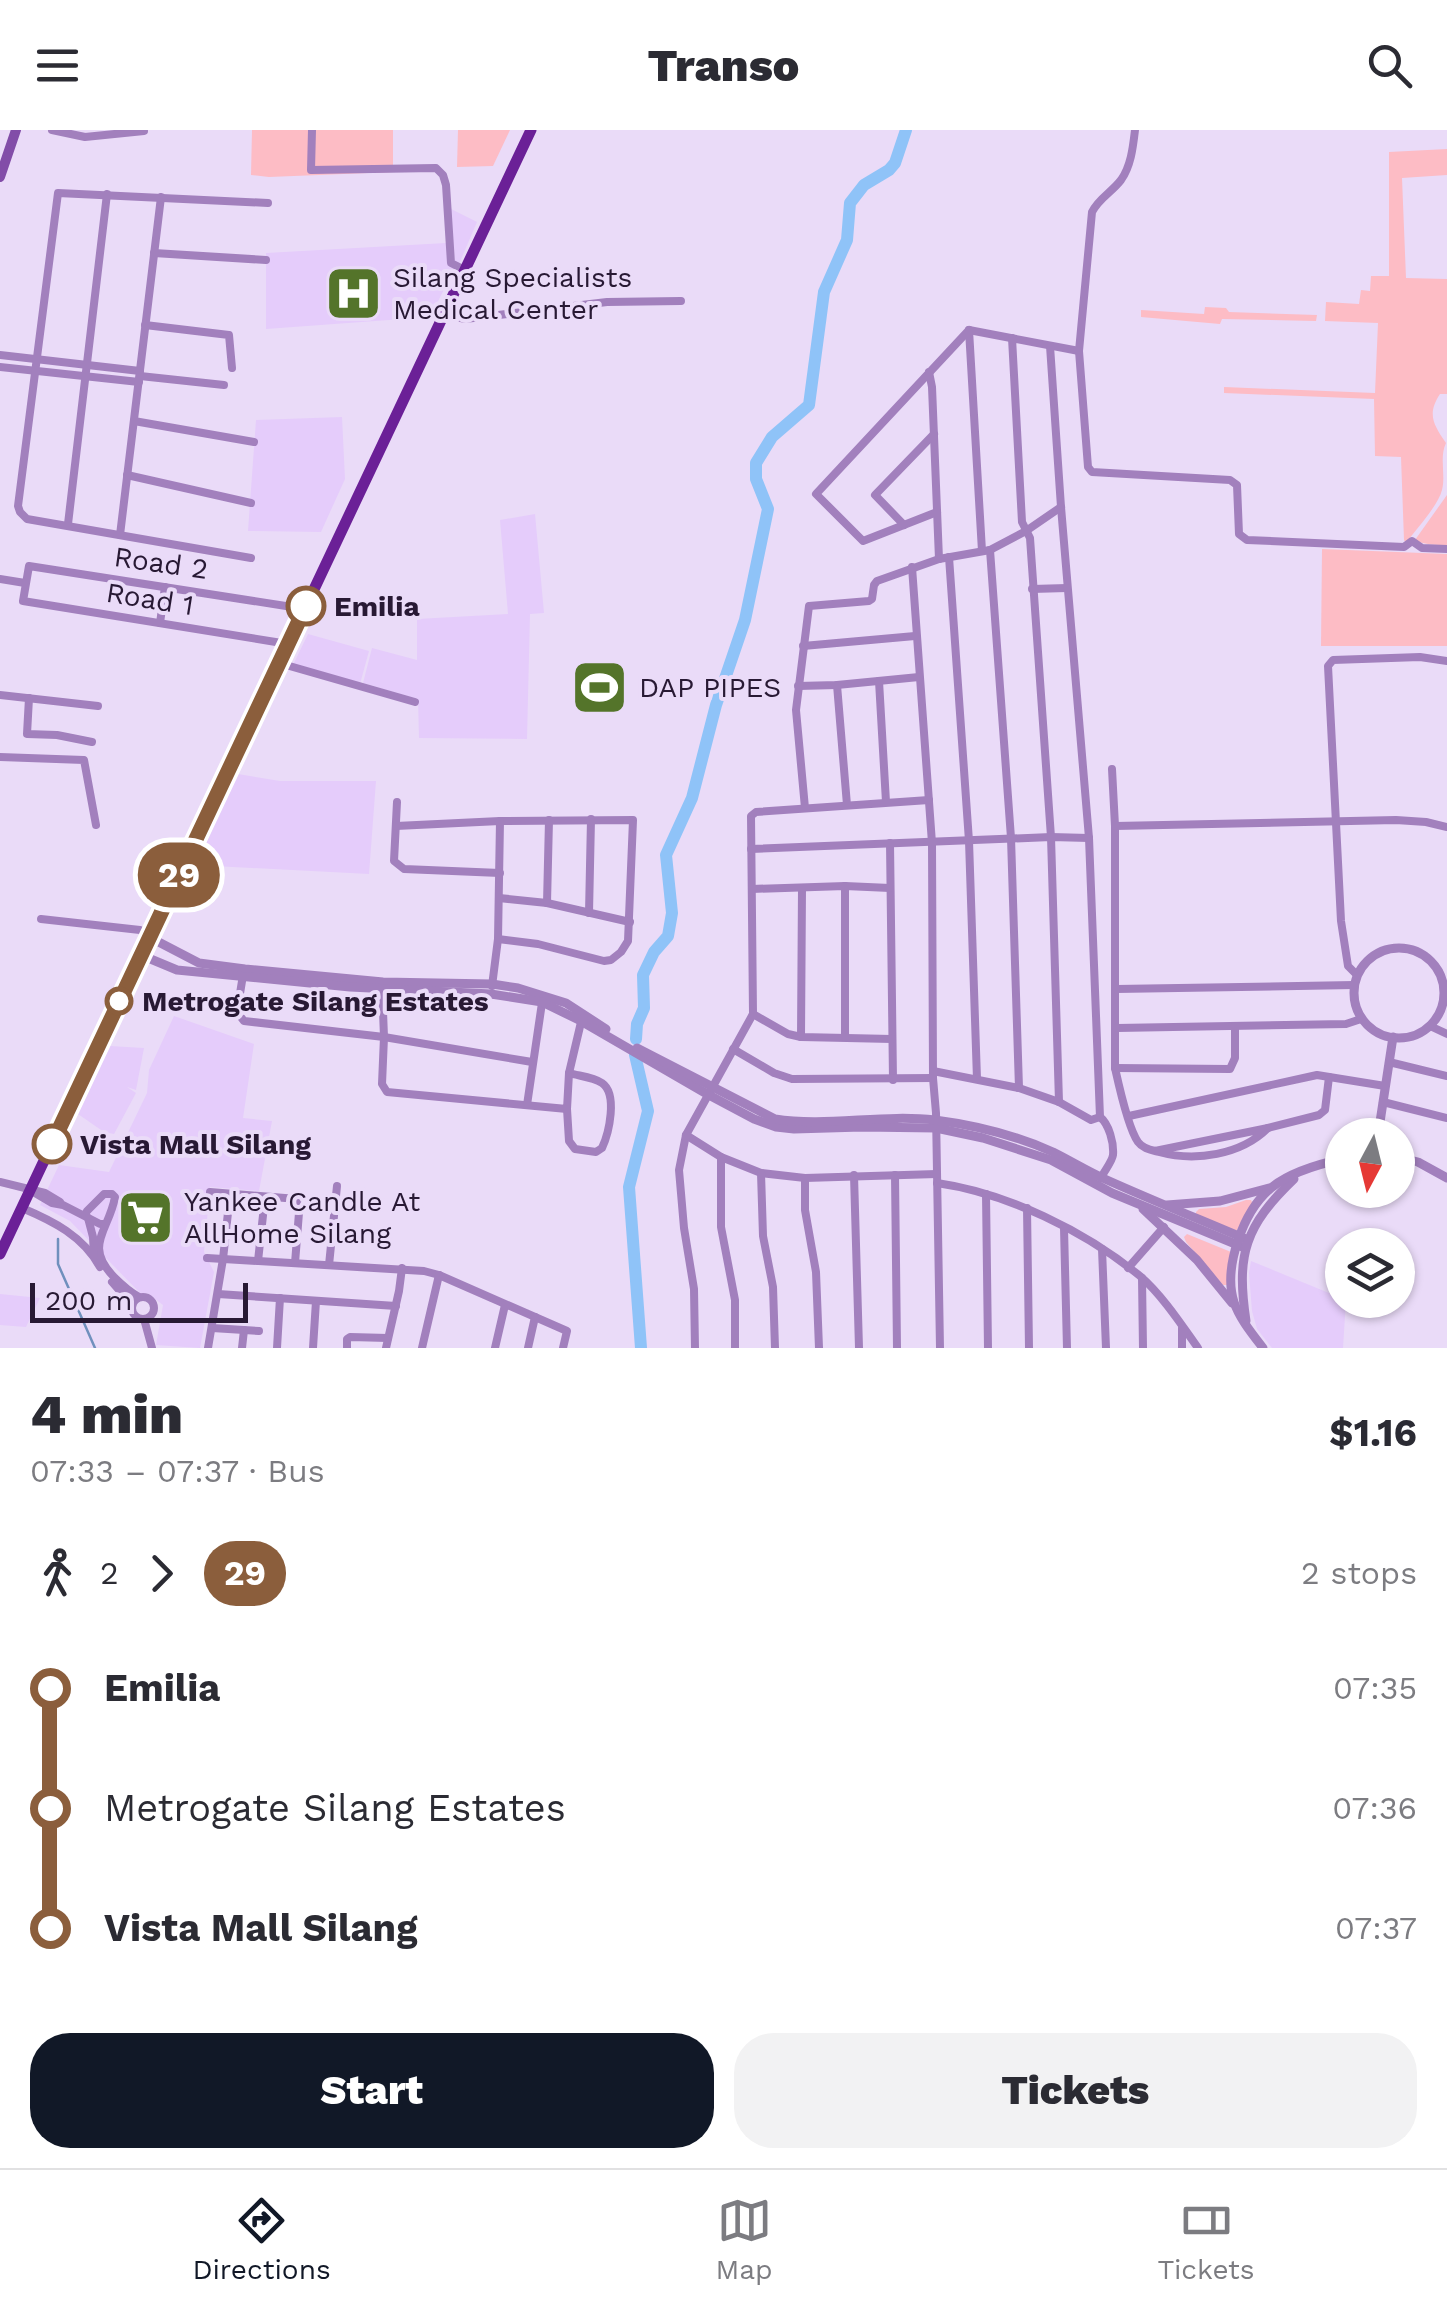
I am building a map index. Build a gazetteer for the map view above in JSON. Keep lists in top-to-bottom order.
{
  "streets": {
    "street": ["Road 2", "Road 1"]
  },
  "crossings": [
    ["Road 2", "Road 1"]
  ],
  "places": {
    "hospital": ["Silang Specialists Medical Center"],
    "other": ["Emilia", "Metrogate Silang Estates", "Vista Mall Silang"],
    "sports": ["DAP PIPES"],
    "supermarket": ["Yankee Candle At AllHome Silang"]
  },
  "lines": ["bus line 29"],
  "scale_bar": "200 m",
  "north": "bottom",
  "page": {
    "header": "Transo",
    "on_map": "29",
    "scale": "200 m",
    "heading": ["4 min", "07:33 – 07:37 · Bus", "$1.16"],
    "legs": ["2", "29", "2 stops"],
    "list": [
      {
        "name": "Emilia",
        "value": "07:35"
      },
      {
        "name": "Metrogate Silang Estates",
        "value": "07:36"
      },
      {
        "name": "Vista Mall Silang",
        "value": "07:37"
      }
    ],
    "buttons": ["Start", "Tickets"],
    "tabs": ["Directions", "Map", "Tickets"]
  }
}
